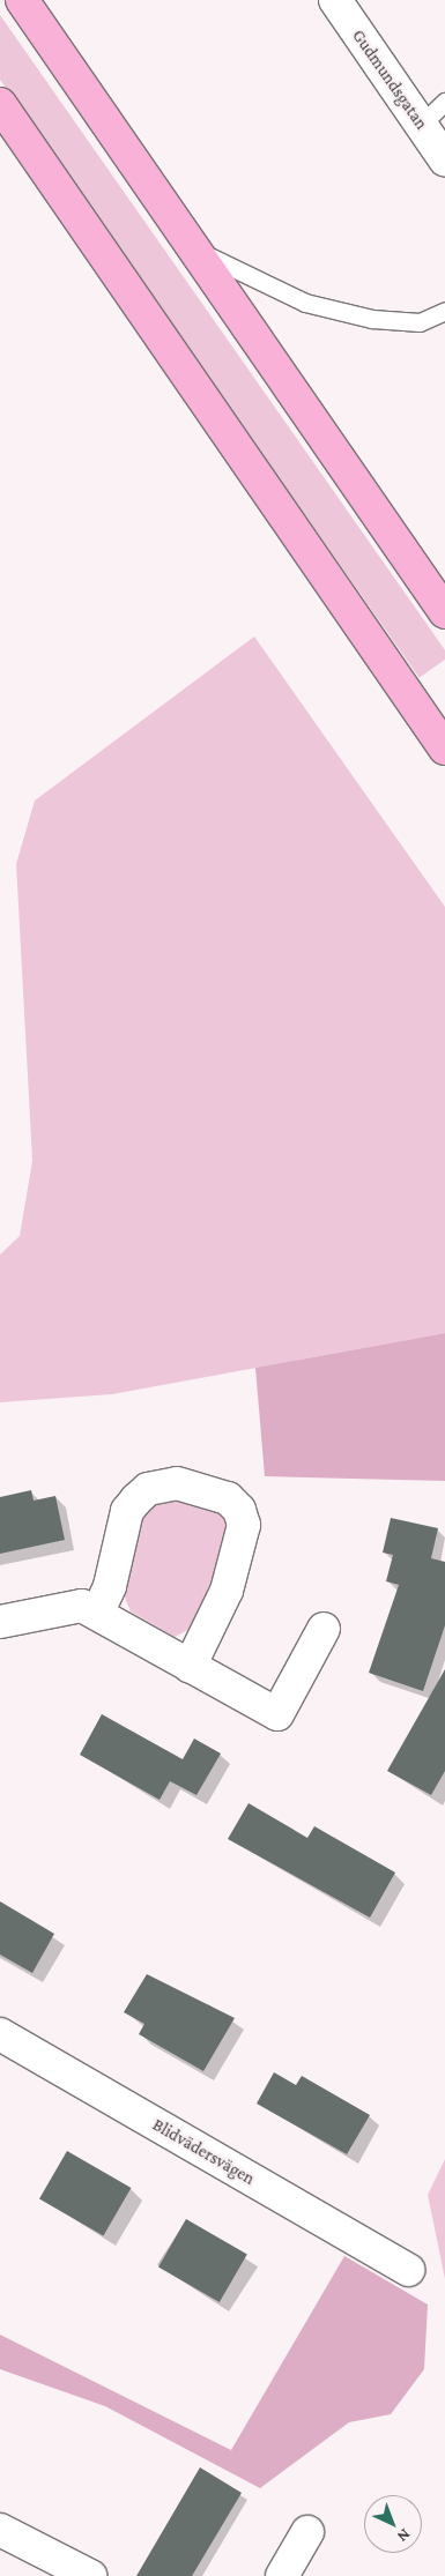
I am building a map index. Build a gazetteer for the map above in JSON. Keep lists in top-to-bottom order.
{
  "streets": {
    "street": ["Gudmundsgatan", "Blidvädersvägen"]
  },
  "north": "bottom right"
}
